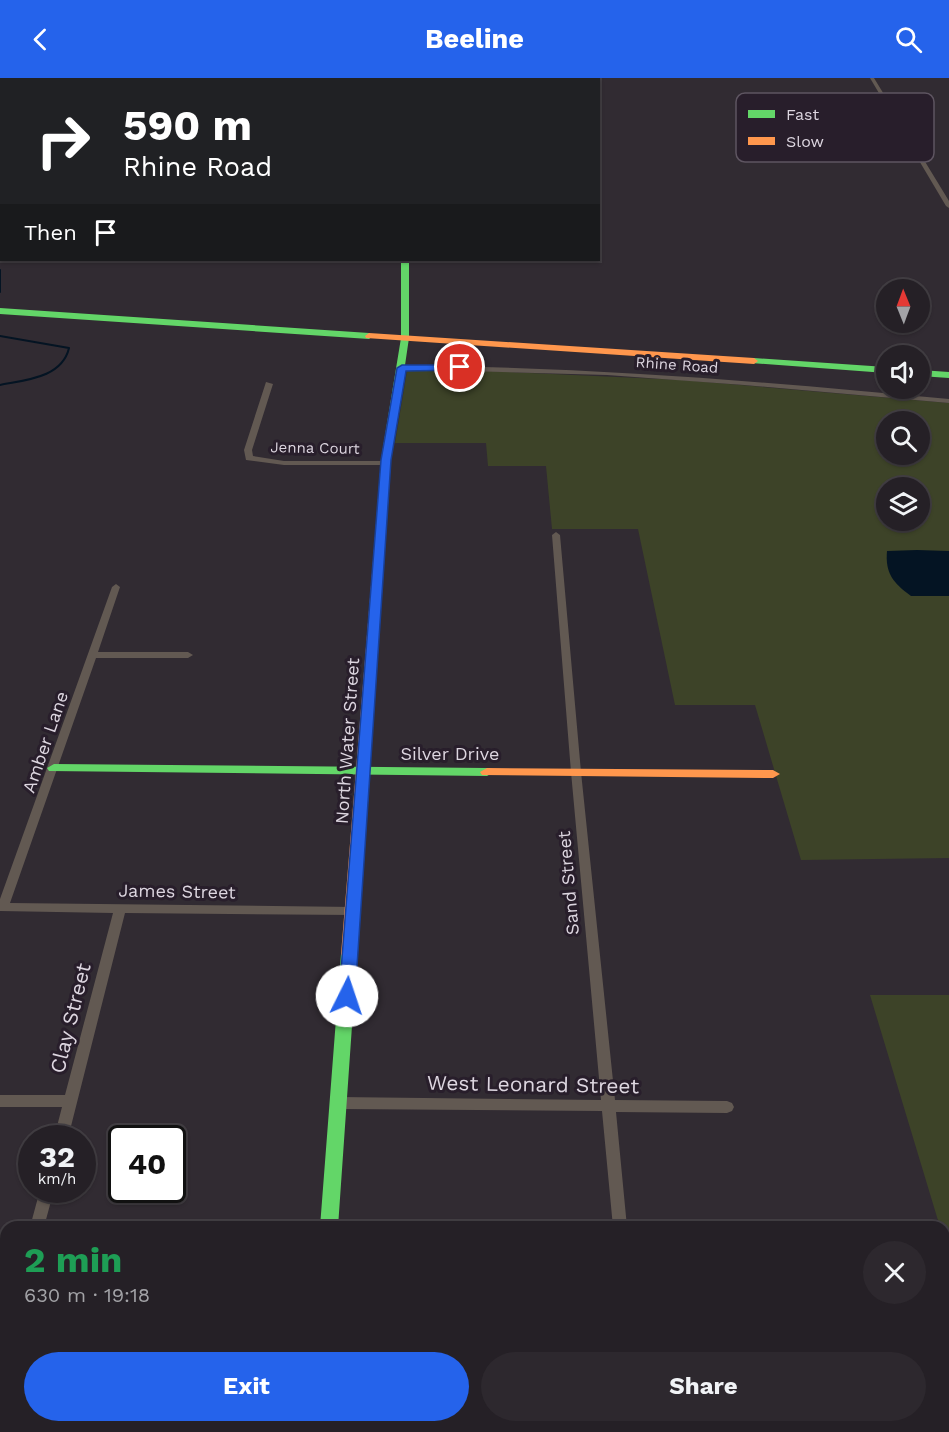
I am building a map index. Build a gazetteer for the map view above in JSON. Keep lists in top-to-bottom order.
{
  "streets": {
    "main road": ["North Water Street", "Silver Drive"],
    "street": [
      "Rhine Road",
      "Jenna Court",
      "Amber Lane",
      "Sand Street",
      "James Street",
      "Clay Street",
      "West Leonard Street"
    ]
  },
  "crossings": [
    ["Rhine Road", "North Water Street"],
    ["Jenna Court", "North Water Street"],
    ["North Water Street", "Silver Drive"],
    ["North Water Street", "James Street"],
    ["North Water Street", "West Leonard Street"],
    ["Amber Lane", "Silver Drive"],
    ["Amber Lane", "James Street"],
    ["Silver Drive", "Sand Street"],
    ["Sand Street", "West Leonard Street"],
    ["James Street", "Clay Street"]
  ],
  "legend": ["Fast", "Slow"],
  "north": "top",
  "page": {
    "header": "Beeline",
    "turn": ["590 m", "Rhine Road"],
    "then": "Then",
    "speed": "32 km/h",
    "limit": "40",
    "heading": ["2 min", "630 m · 19:18"],
    "buttons": ["Exit", "Share"]
  }
}
